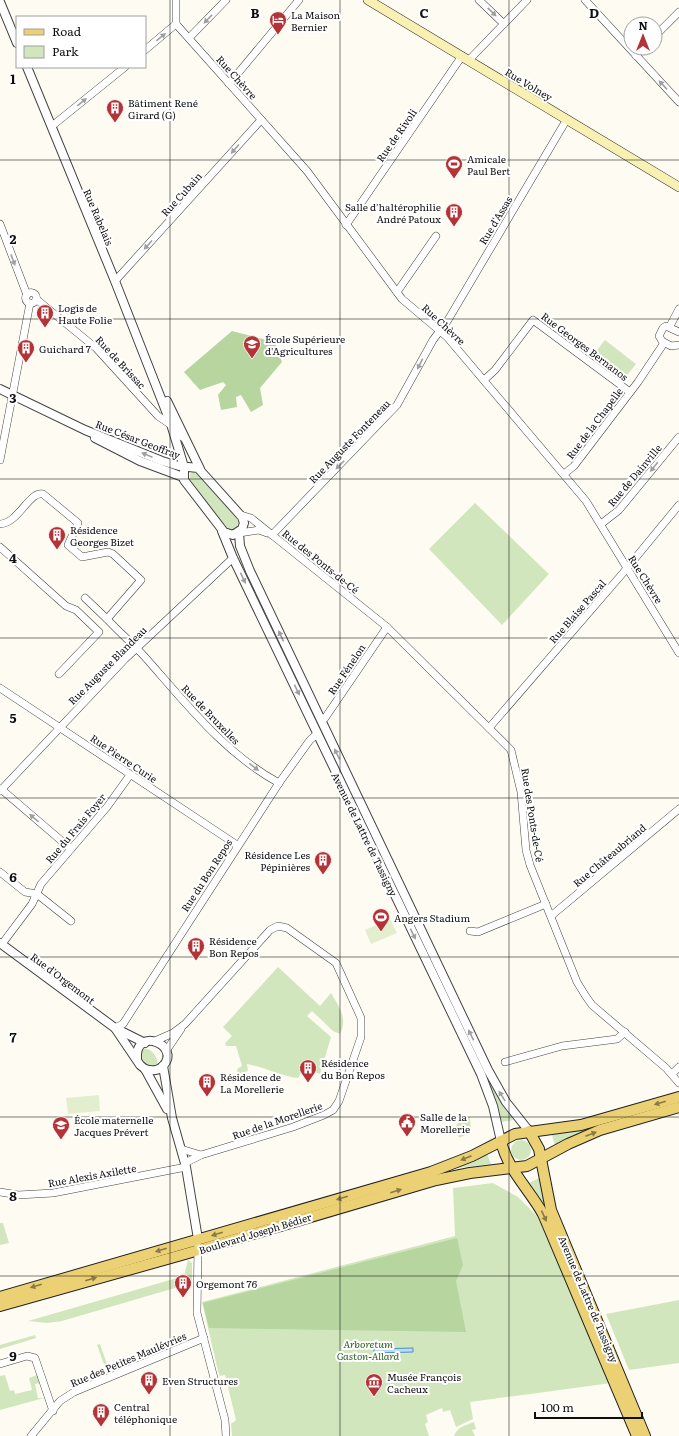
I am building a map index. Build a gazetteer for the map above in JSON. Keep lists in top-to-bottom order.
{
  "streets": {
    "main road": ["Rue Volney", "Avenue de Lattre de Tassigny", "Boulevard Joseph Bédier"],
    "street": [
      "Rue Chèvre",
      "Rue de Rivoli",
      "Rue Cubain",
      "Rue Rabelais",
      "Rue d'Assas",
      "Rue Georges Bernanos",
      "Rue de Brissac",
      "Rue de la Chapelle",
      "Rue César Geoffray",
      "Rue Auguste Fonteneau",
      "Rue de Dainville",
      "Rue des Ponts-de-Cé",
      "Rue Blaise Pascal",
      "Rue Auguste Blandeau",
      "Rue Fénelon",
      "Rue de Bruxelles",
      "Rue Pierre Curie",
      "Rue du Frais Foyer",
      "Rue Châteaubriand",
      "Rue du Bon Repos",
      "Rue d'Orgemont",
      "Rue de la Morellerie",
      "Rue Alexis Axilette",
      "Rue des Petites Maulévries"
    ]
  },
  "crossings": [
    ["Rue Chèvre", "Rue de Rivoli"],
    ["Rue Chèvre", "Rue Cubain"],
    ["Rue Chèvre", "Rue d'Assas"],
    ["Rue Chèvre", "Rue Georges Bernanos"],
    ["Rue Chèvre", "Rue de la Chapelle"],
    ["Rue Chèvre", "Rue Auguste Fonteneau"],
    ["Rue Chèvre", "Rue de Dainville"],
    ["Rue Chèvre", "Rue Blaise Pascal"],
    ["Rue Volney", "Rue de Rivoli"],
    ["Rue Volney", "Rue d'Assas"],
    ["Rue Cubain", "Rue Rabelais"],
    ["Rue Rabelais", "Rue de Brissac"],
    ["Rue Rabelais", "Rue César Geoffray"],
    ["Rue Rabelais", "Rue des Ponts-de-Cé"],
    ["Rue Rabelais", "Avenue de Lattre de Tassigny"],
    ["Rue d'Assas", "Rue Auguste Fonteneau"],
    ["Rue Georges Bernanos", "Rue de la Chapelle"],
    ["Rue César Geoffray", "Avenue de Lattre de Tassigny"],
    ["Rue Auguste Fonteneau", "Rue des Ponts-de-Cé"],
    ["Rue des Ponts-de-Cé", "Rue Blaise Pascal"],
    ["Rue des Ponts-de-Cé", "Rue Fénelon"],
    ["Rue des Ponts-de-Cé", "Avenue de Lattre de Tassigny"],
    ["Rue des Ponts-de-Cé", "Rue Châteaubriand"],
    ["Rue Auguste Blandeau", "Rue de Bruxelles"],
    ["Rue Auguste Blandeau", "Rue Pierre Curie"],
    ["Rue Auguste Blandeau", "Avenue de Lattre de Tassigny"],
    ["Rue Fénelon", "Avenue de Lattre de Tassigny"],
    ["Rue de Bruxelles", "Rue du Bon Repos"],
    ["Rue Pierre Curie", "Rue du Frais Foyer"],
    ["Rue Pierre Curie", "Rue du Bon Repos"],
    ["Rue du Frais Foyer", "Rue d'Orgemont"],
    ["Avenue de Lattre de Tassigny", "Rue du Bon Repos"],
    ["Avenue de Lattre de Tassigny", "Boulevard Joseph Bédier"],
    ["Rue du Bon Repos", "Rue d'Orgemont"],
    ["Rue d'Orgemont", "Rue de la Morellerie"],
    ["Rue d'Orgemont", "Rue Alexis Axilette"],
    ["Rue d'Orgemont", "Boulevard Joseph Bédier"],
    ["Rue d'Orgemont", "Rue des Petites Maulévries"],
    ["Rue de la Morellerie", "Rue Alexis Axilette"]
  ],
  "one_way": [
    "Rue Cubain",
    "Rue Auguste Fonteneau",
    "Rue de Dainville",
    "Rue de Bruxelles"
  ],
  "parks": ["Arboretum Gaston-Allard"],
  "places": {
    "hotel": ["La Maison Bernier"],
    "building": [
      "Bâtiment René Girard (G)",
      "Salle d'haltérophilie André Patoux",
      "Logis de Haute Folie",
      "Guichard 7",
      "Résidence Georges Bizet",
      "Résidence Les Pépinières",
      "Résidence Bon Repos",
      "Résidence du Bon Repos",
      "Résidence de La Morellerie",
      "Orgemont 76",
      "Even Structures",
      "Central téléphonique"
    ],
    "sports": ["Amicale Paul Bert", "Angers Stadium"],
    "school or university": ["École Supérieure d'Agricultures", "École maternelle Jacques Prévert"],
    "public building": ["Salle de la Morellerie"],
    "museum": ["Musée François Cacheux"]
  },
  "legend": ["Road", "Park"],
  "scale_bar": "100 m",
  "north": "top",
  "grid": {
    "columns": ["B", "C", "D"],
    "rows": [
      "1",
      "2",
      "3",
      "4",
      "5",
      "6",
      "7",
      "8",
      "9"
    ]
  }
}
